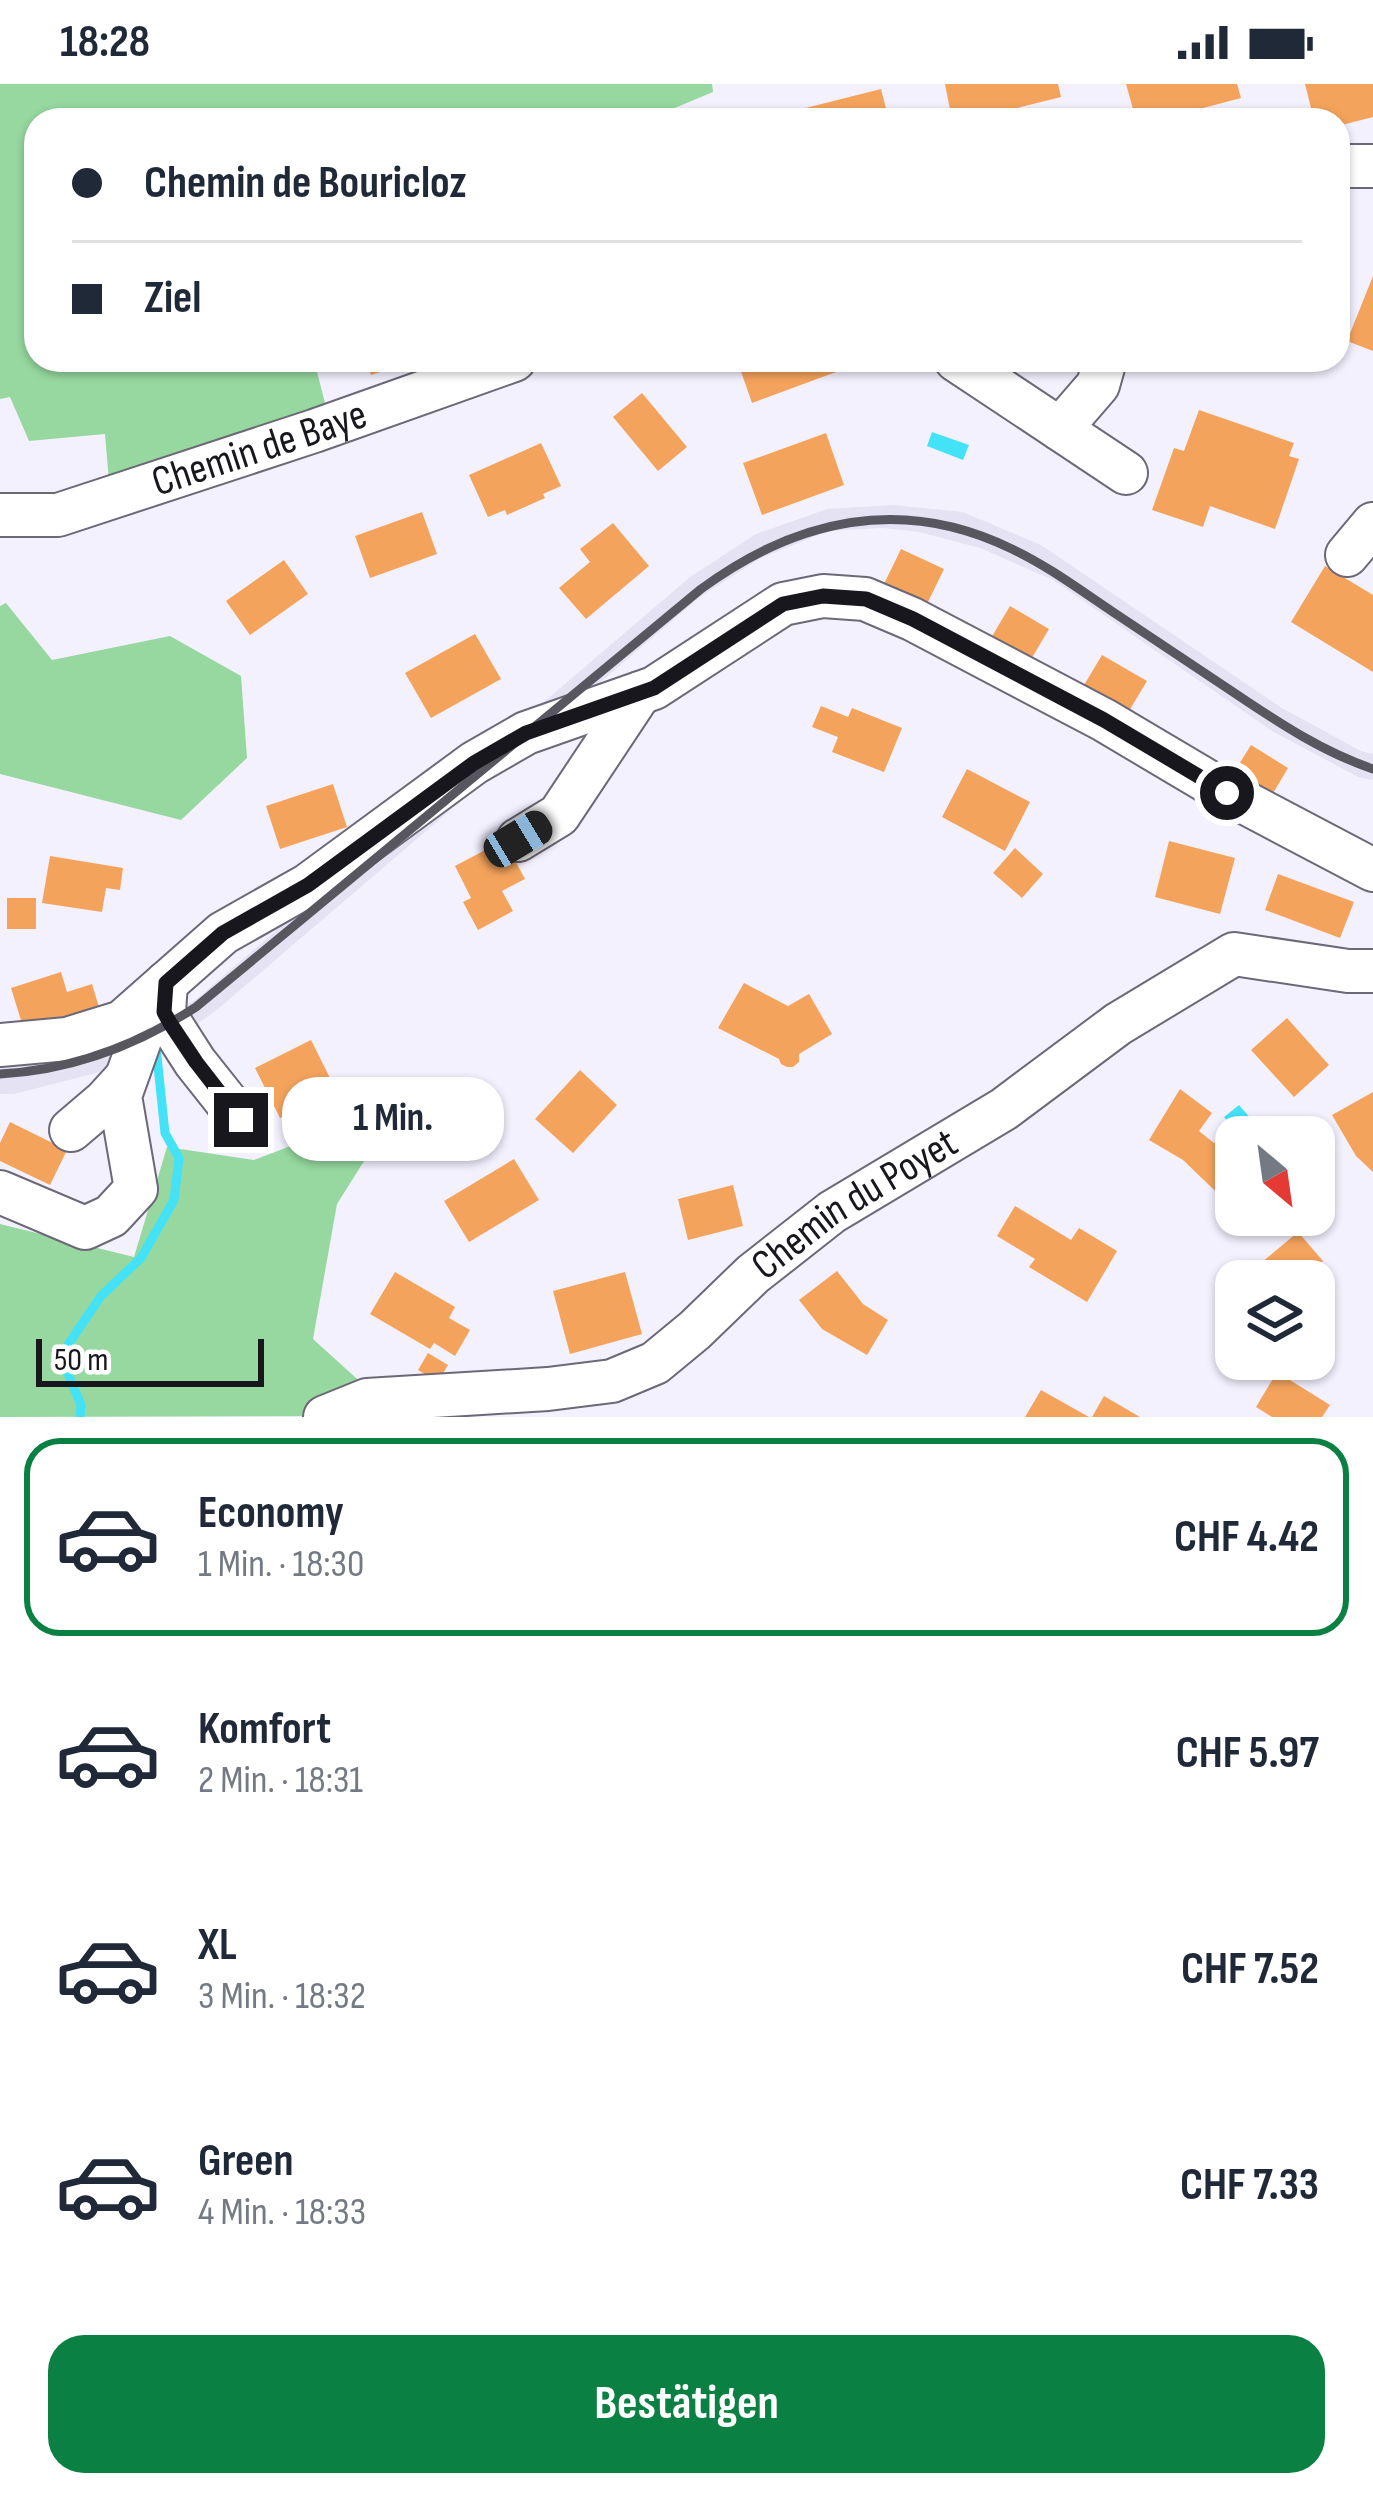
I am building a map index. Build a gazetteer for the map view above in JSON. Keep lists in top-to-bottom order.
{
  "streets": {
    "street": ["Chemin de Baye", "Chemin du Poyet"]
  },
  "scale_bar": "50 m",
  "north": "bottom right",
  "page": {
    "status": "18:28",
    "banner": ["Chemin de Bouricloz", "Ziel"],
    "bubble": "1 Min.",
    "scale": "50 m",
    "list": [
      {
        "name": "Economy",
        "note": "1 Min. · 18:30",
        "value": "CHF 4.42"
      },
      {
        "name": "Komfort",
        "note": "2 Min. · 18:31",
        "value": "CHF 5.97"
      },
      {
        "name": "XL",
        "note": "3 Min. · 18:32",
        "value": "CHF 7.52"
      },
      {
        "name": "Green",
        "note": "4 Min. · 18:33",
        "value": "CHF 7.33"
      }
    ],
    "buttons": "Bestätigen"
  }
}
